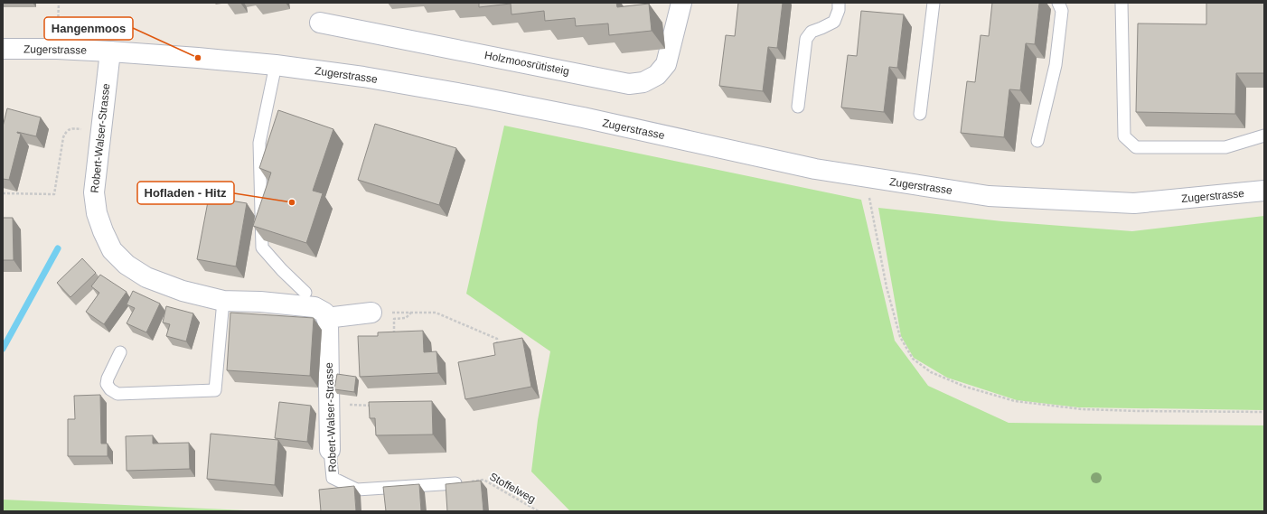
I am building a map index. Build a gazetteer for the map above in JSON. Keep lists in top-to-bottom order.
{
  "streets": {
    "main road": ["Zugerstrasse", "Holzmoosrütisteig", "Robert-Walser-Strasse"],
    "path": ["Stoffelweg"]
  },
  "crossings": [
    ["Zugerstrasse", "Robert-Walser-Strasse"],
    ["Robert-Walser-Strasse", "Stoffelweg"]
  ],
  "places": ["Hangenmoos", "Hofladen - Hitz"]
}
